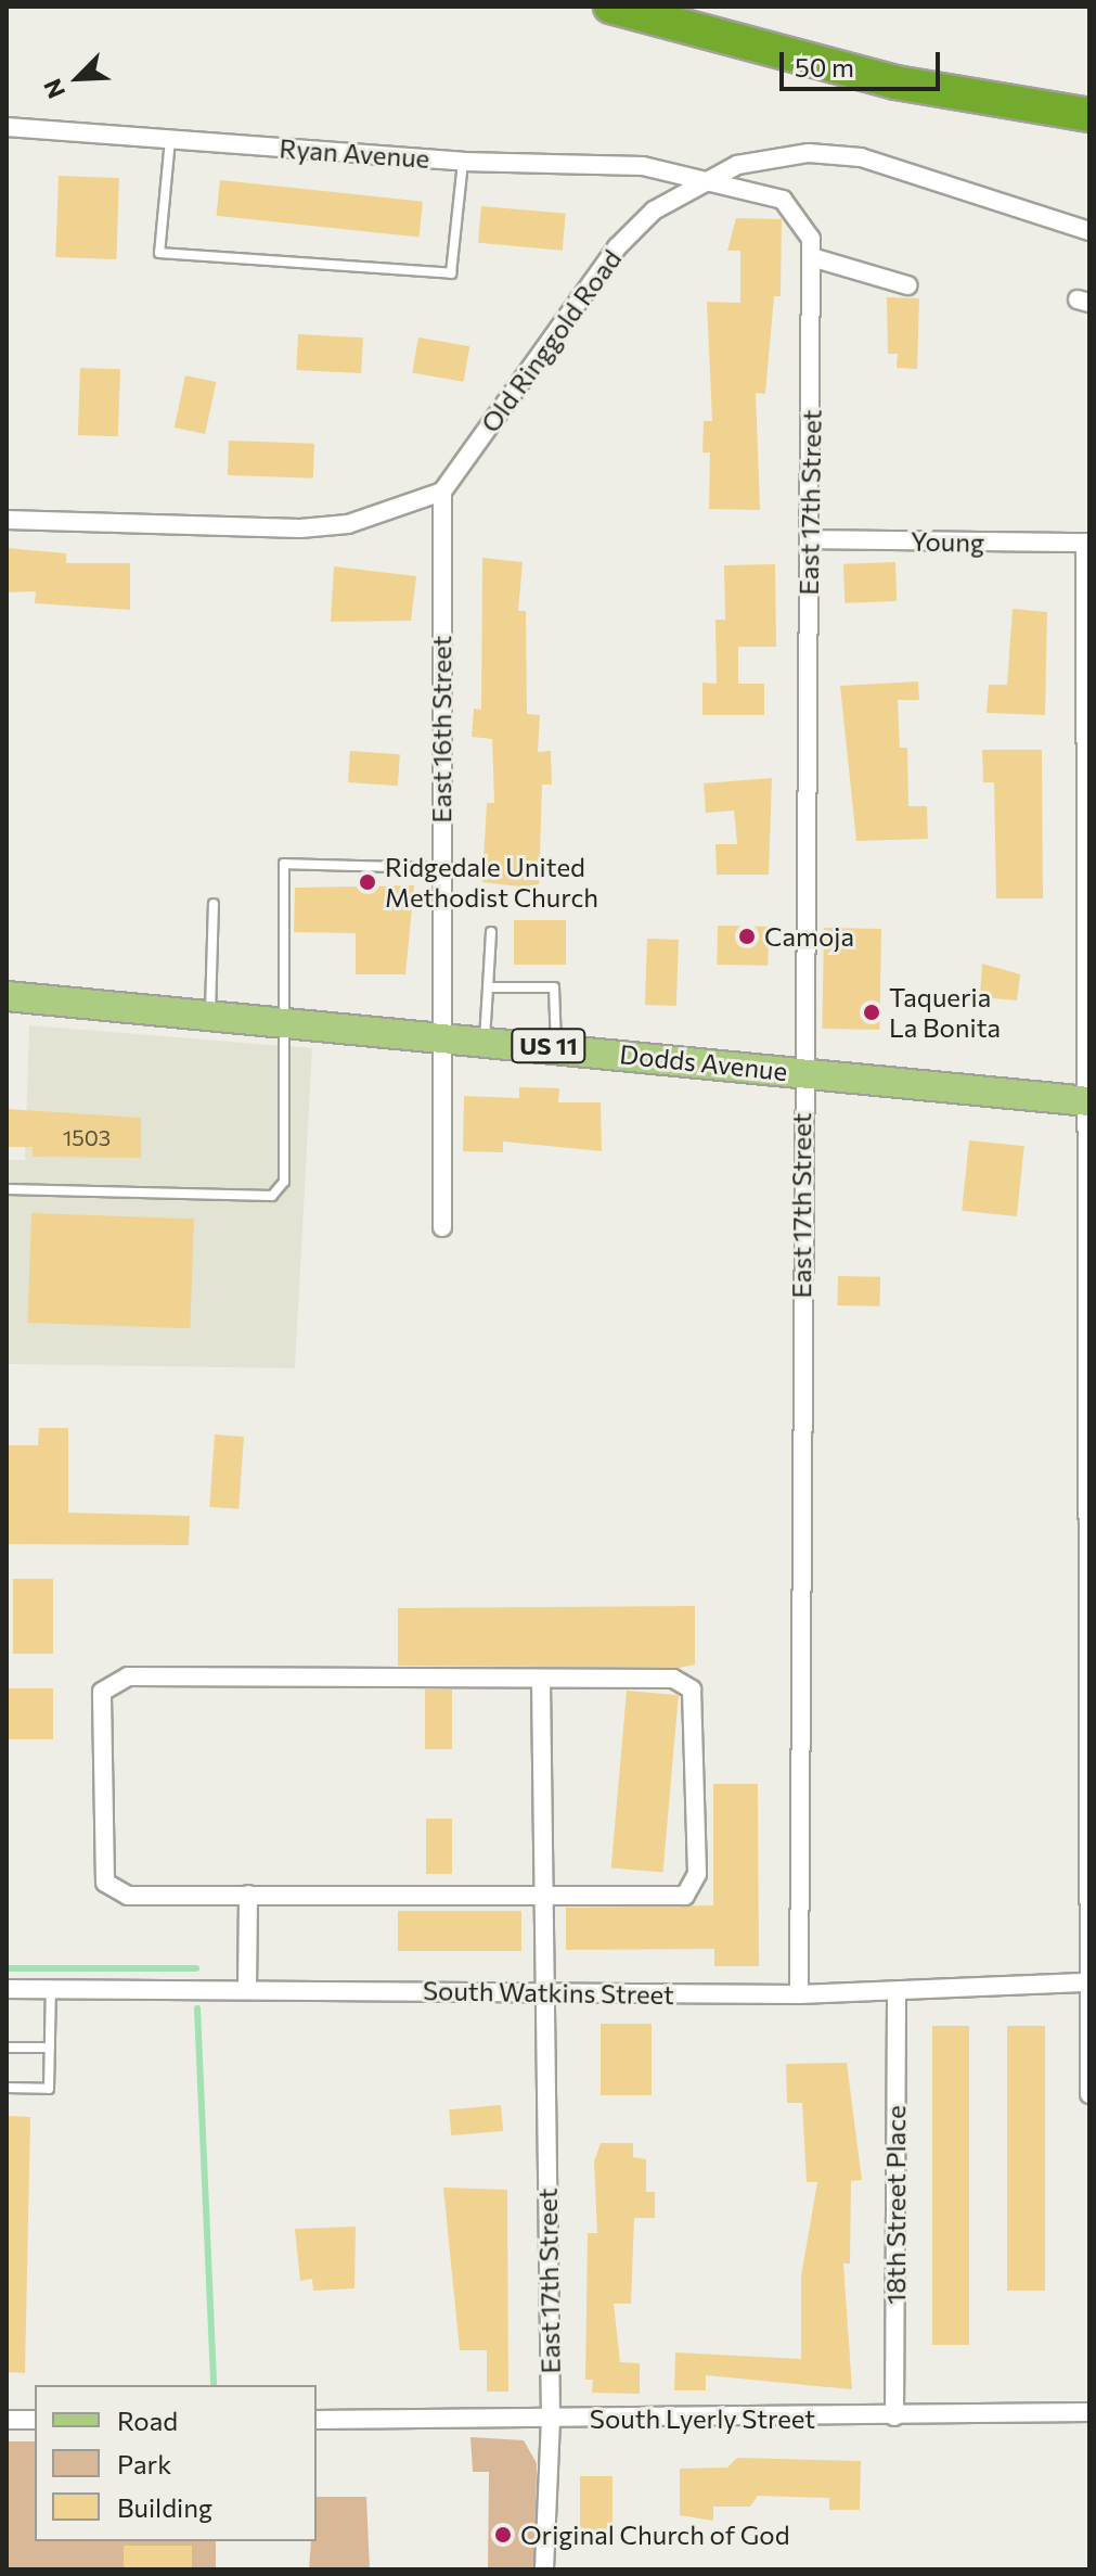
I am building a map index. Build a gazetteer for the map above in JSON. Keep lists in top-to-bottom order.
{
  "streets": {
    "main road": ["US 11", "Dodds Avenue"],
    "street": [
      "Ryan Avenue",
      "Old Ringgold Road",
      "East 17th Street",
      "Young",
      "East 16th Street",
      "South Watkins Street",
      "18th Street Place",
      "South Lyerly Street"
    ]
  },
  "crossings": [
    ["Ryan Avenue", "Old Ringgold Road"],
    ["Ryan Avenue", "East 17th Street"],
    ["Old Ringgold Road", "East 17th Street"],
    ["Old Ringgold Road", "East 16th Street"],
    ["East 17th Street", "Young"],
    ["East 17th Street", "Dodds Avenue"],
    ["East 17th Street", "South Watkins Street"],
    ["East 17th Street", "South Lyerly Street"],
    ["East 16th Street", "Dodds Avenue"],
    ["South Watkins Street", "18th Street Place"],
    ["18th Street Place", "South Lyerly Street"]
  ],
  "places": [
    "Ridgedale United Methodist Church",
    "Camoja",
    "Taqueria La Bonita",
    "Original Church of God"
  ],
  "house_numbers": ["1503"],
  "legend": ["Road", "Park", "Building"],
  "scale_bar": "50 m",
  "north": "bottom left"
}
